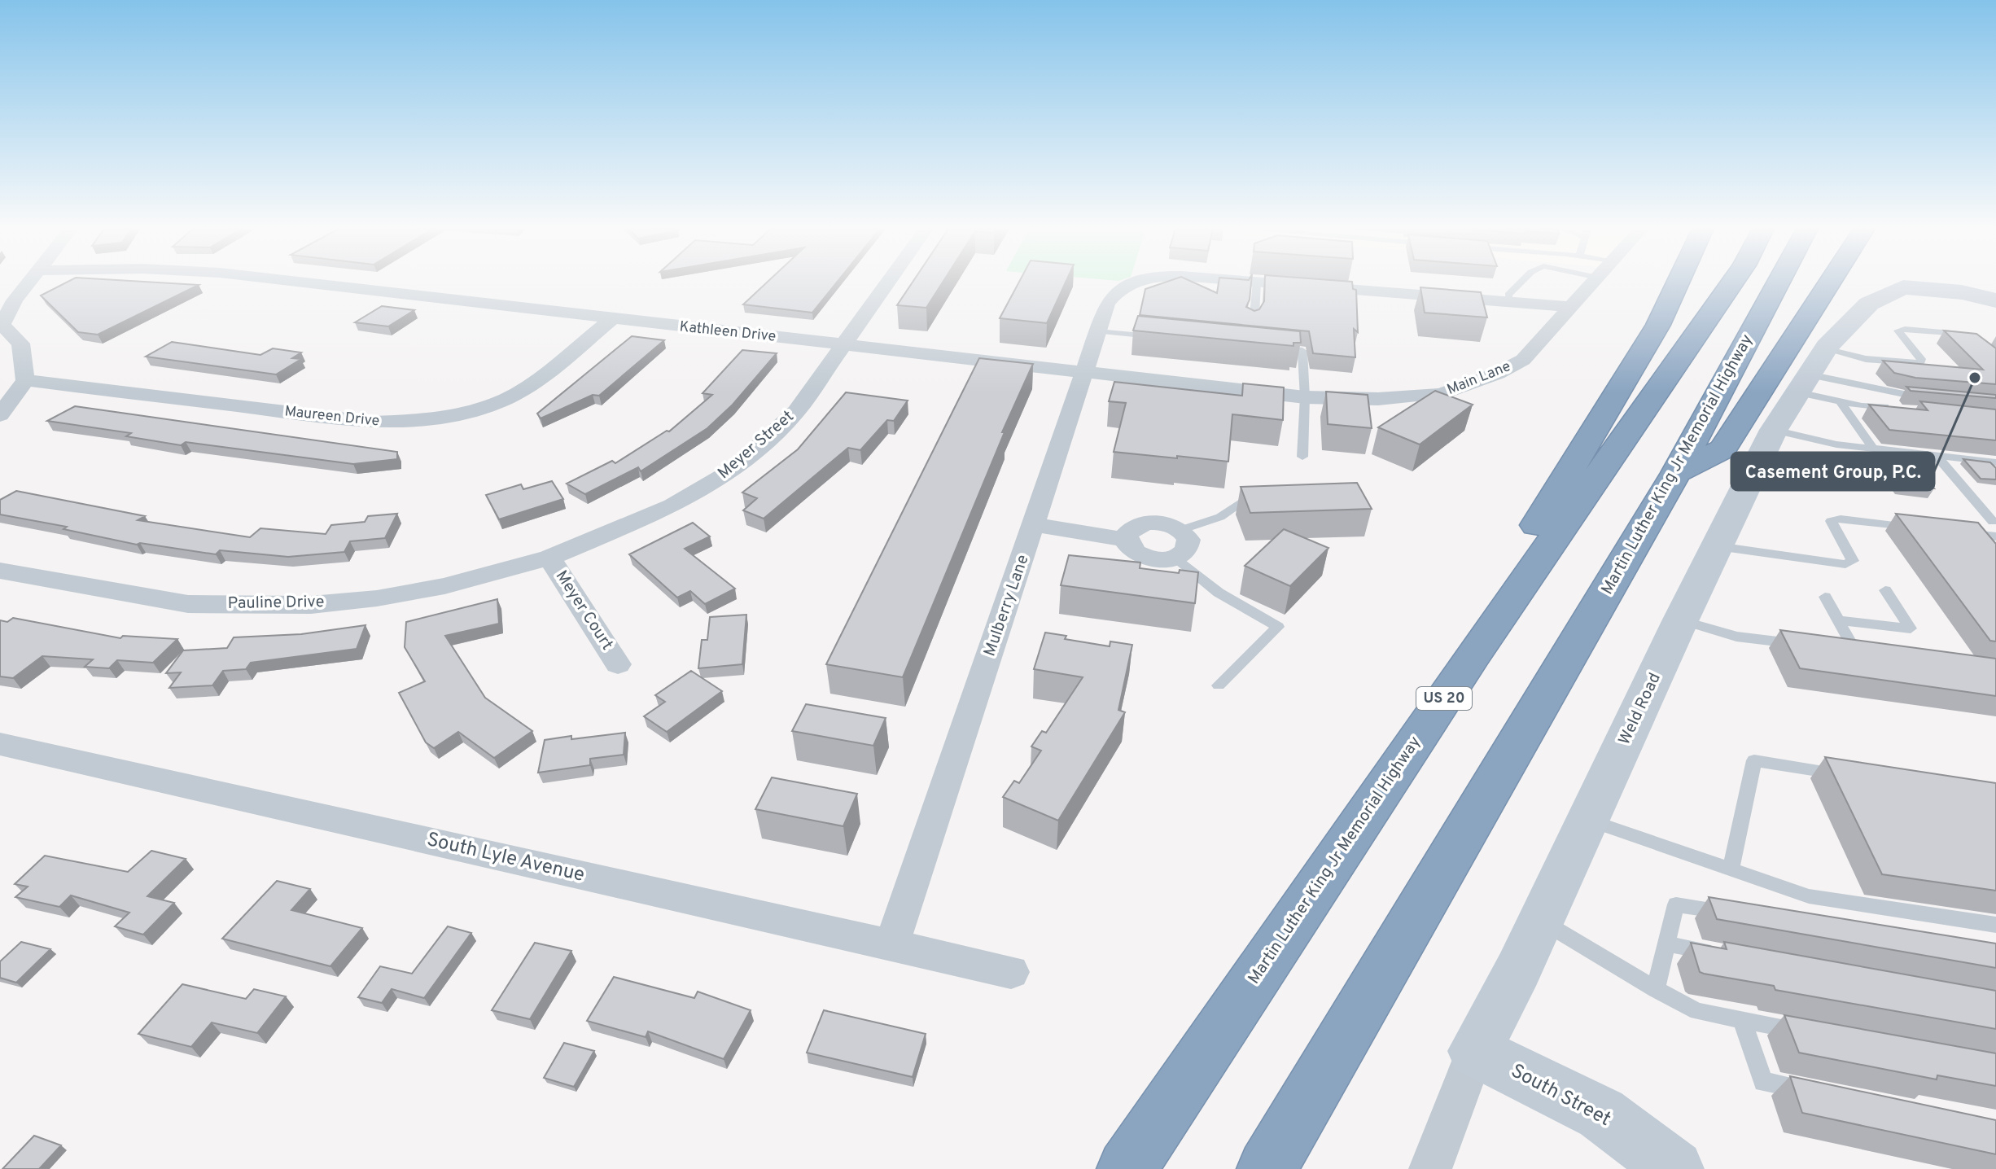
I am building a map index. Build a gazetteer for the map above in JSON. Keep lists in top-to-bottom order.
{
  "streets": {
    "highway": ["Martin Luther King Jr Memorial Highway", "US 20"],
    "street": [
      "Kathleen Drive",
      "Main Lane",
      "Maureen Drive",
      "Meyer Street",
      "Pauline Drive",
      "Mulberry Lane",
      "Meyer Court",
      "Weld Road",
      "South Lyle Avenue",
      "South Street"
    ]
  },
  "crossings": [
    ["Kathleen Drive", "Main Lane"],
    ["Kathleen Drive", "Maureen Drive"],
    ["Kathleen Drive", "Meyer Street"],
    ["Kathleen Drive", "Mulberry Lane"],
    ["Meyer Street", "Pauline Drive"],
    ["Meyer Street", "Meyer Court"],
    ["Pauline Drive", "Meyer Court"],
    ["Mulberry Lane", "South Lyle Avenue"],
    ["Weld Road", "South Street"]
  ],
  "places": ["Casement Group, P.C."]
}
